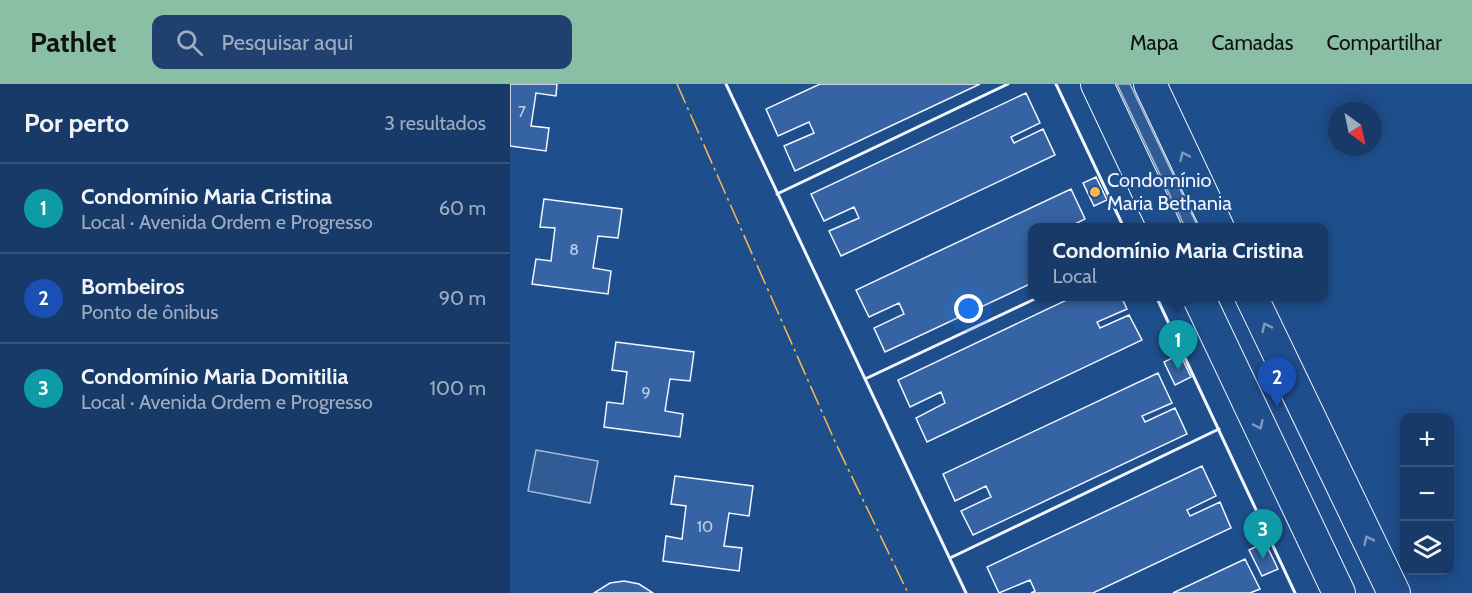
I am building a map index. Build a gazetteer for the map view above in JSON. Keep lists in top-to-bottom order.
{
  "places": ["Condomínio Maria Bethania"],
  "house_numbers": [
    "7",
    "8",
    "9",
    "10"
  ],
  "north": "bottom right",
  "page": {
    "header": "Pathlet",
    "search": "Pesquisar aqui",
    "nav": ["Mapa", "Camadas", "Compartilhar"],
    "heading": ["Por perto", "3 resultados"],
    "list": [
      {
        "mark": "1",
        "name": "Condomínio Maria Cristina",
        "note": "Local · Avenida Ordem e Progresso",
        "value": "60 m"
      },
      {
        "mark": "2",
        "name": "Bombeiros",
        "note": "Ponto de ônibus",
        "value": "90 m"
      },
      {
        "mark": "3",
        "name": "Condomínio Maria Domitilia",
        "note": "Local · Avenida Ordem e Progresso",
        "value": "100 m"
      }
    ],
    "popup": ["Condomínio Maria Cristina", "Local"],
    "pins": ["1", "2", "3"],
    "map_buttons": ["+", "−"]
  }
}
